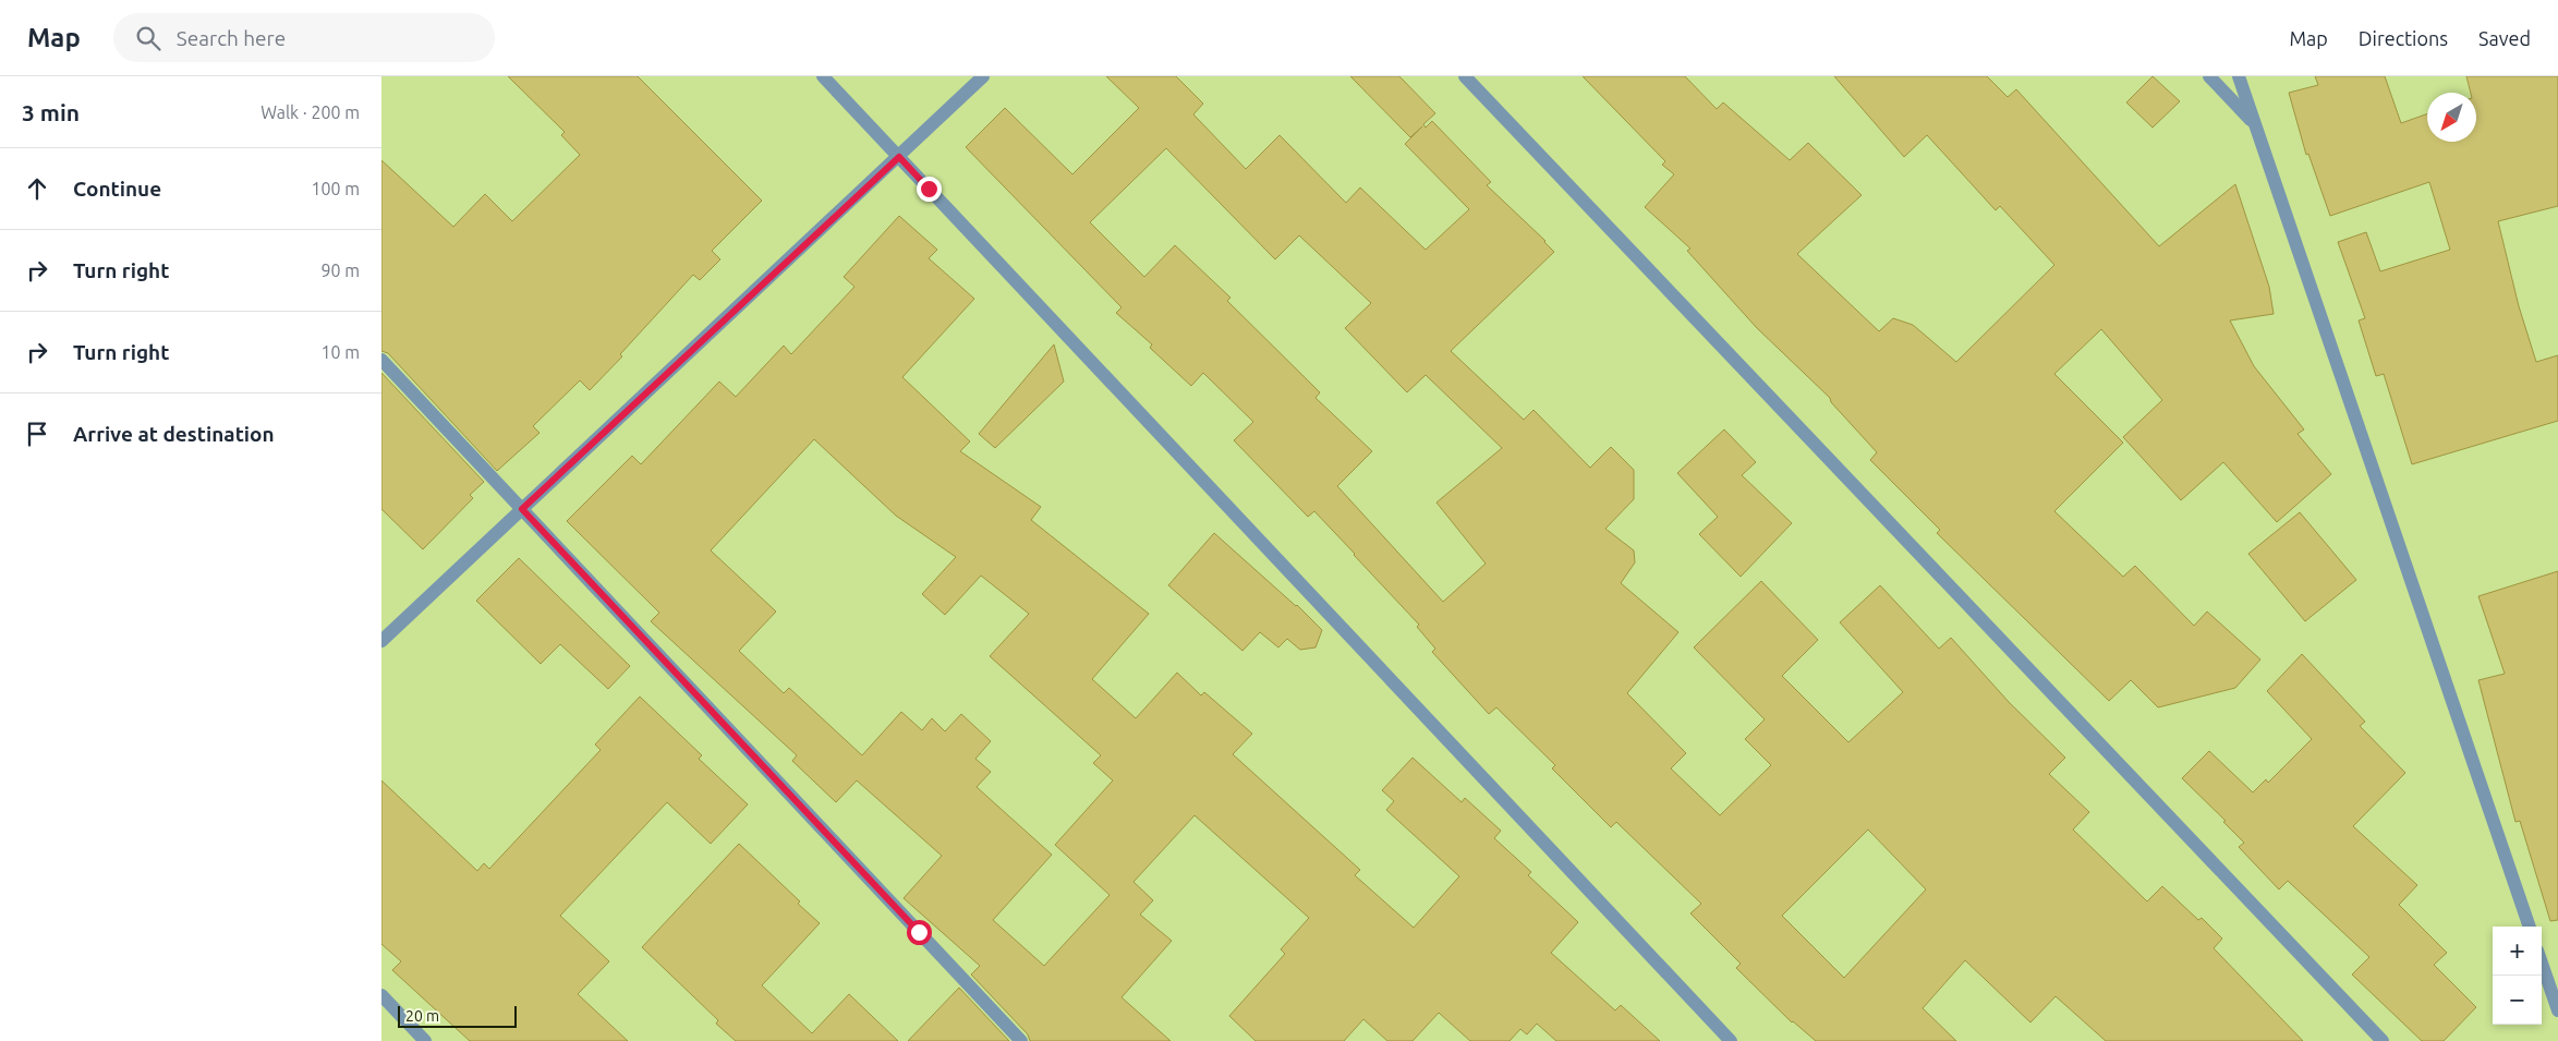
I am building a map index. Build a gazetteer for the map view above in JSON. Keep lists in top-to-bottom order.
{
  "scale_bar": "20 m",
  "north": "bottom left",
  "page": {
    "header": "Map",
    "search": "Search here",
    "nav": ["Map", "Directions", "Saved"],
    "heading": ["3 min", "Walk · 200 m"],
    "list": [
      ["Continue", "100 m"],
      ["Turn right", "90 m"],
      ["Turn right", "10 m"],
      "Arrive at destination"
    ],
    "map_buttons": ["+", "−"],
    "scale": "20 m"
  }
}
